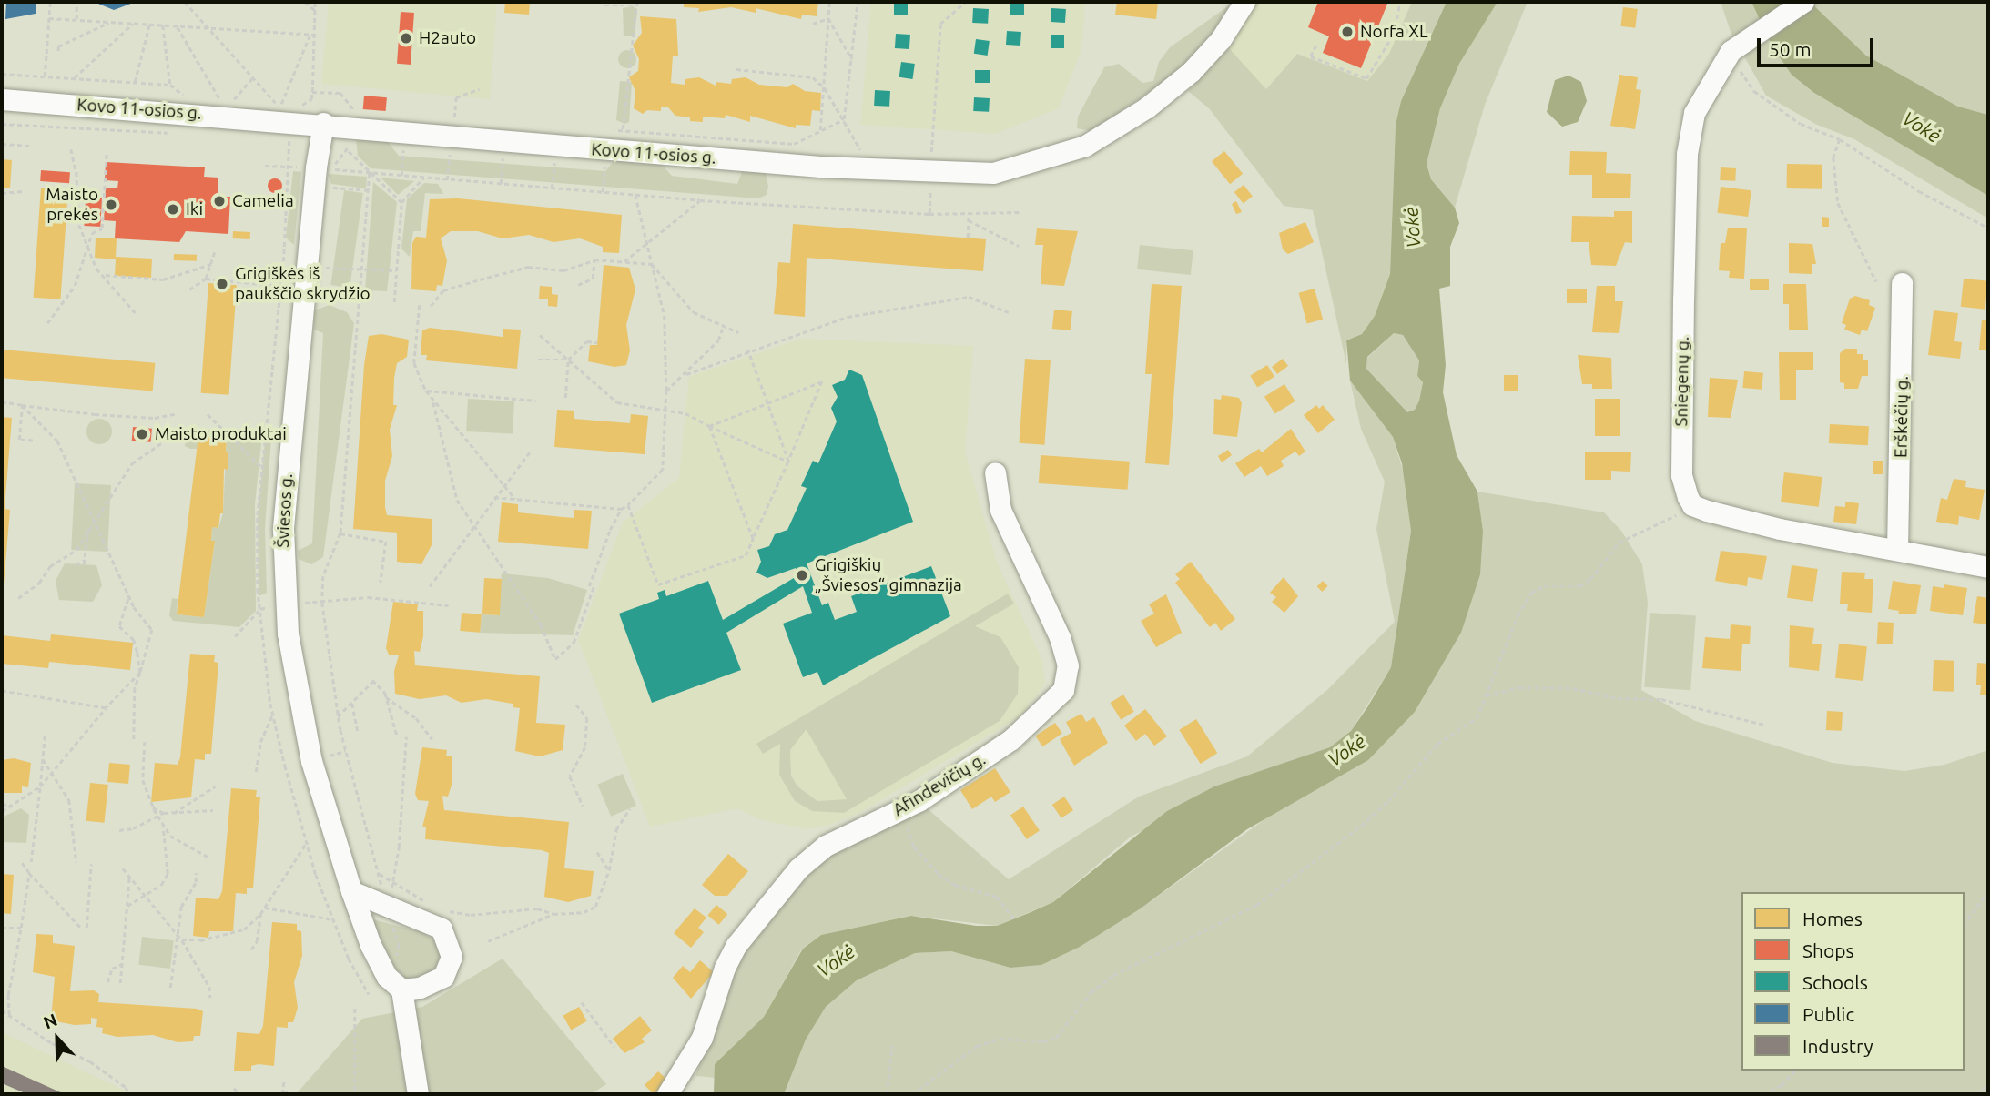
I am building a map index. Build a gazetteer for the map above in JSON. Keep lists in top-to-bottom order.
{
  "streets": {
    "street": [
      "Kovo 11-osios g.",
      "Sniegenų g.",
      "Erškėčių g.",
      "Šviesos g.",
      "Afindevičių g."
    ]
  },
  "crossings": [
    ["Kovo 11-osios g.", "Šviesos g."]
  ],
  "water": ["Vokė"],
  "places": [
    "Norfa XL",
    "H2auto",
    "Camelia",
    "Maisto prekės",
    "Iki",
    "Grigiškės iš paukščio skrydžio",
    "Maisto produktai",
    "Grigiškių „Šviesos“ gimnazija"
  ],
  "legend": [
    "Homes",
    "Shops",
    "Schools",
    "Public",
    "Industry"
  ],
  "scale_bar": "50 m",
  "north": "top"
}
